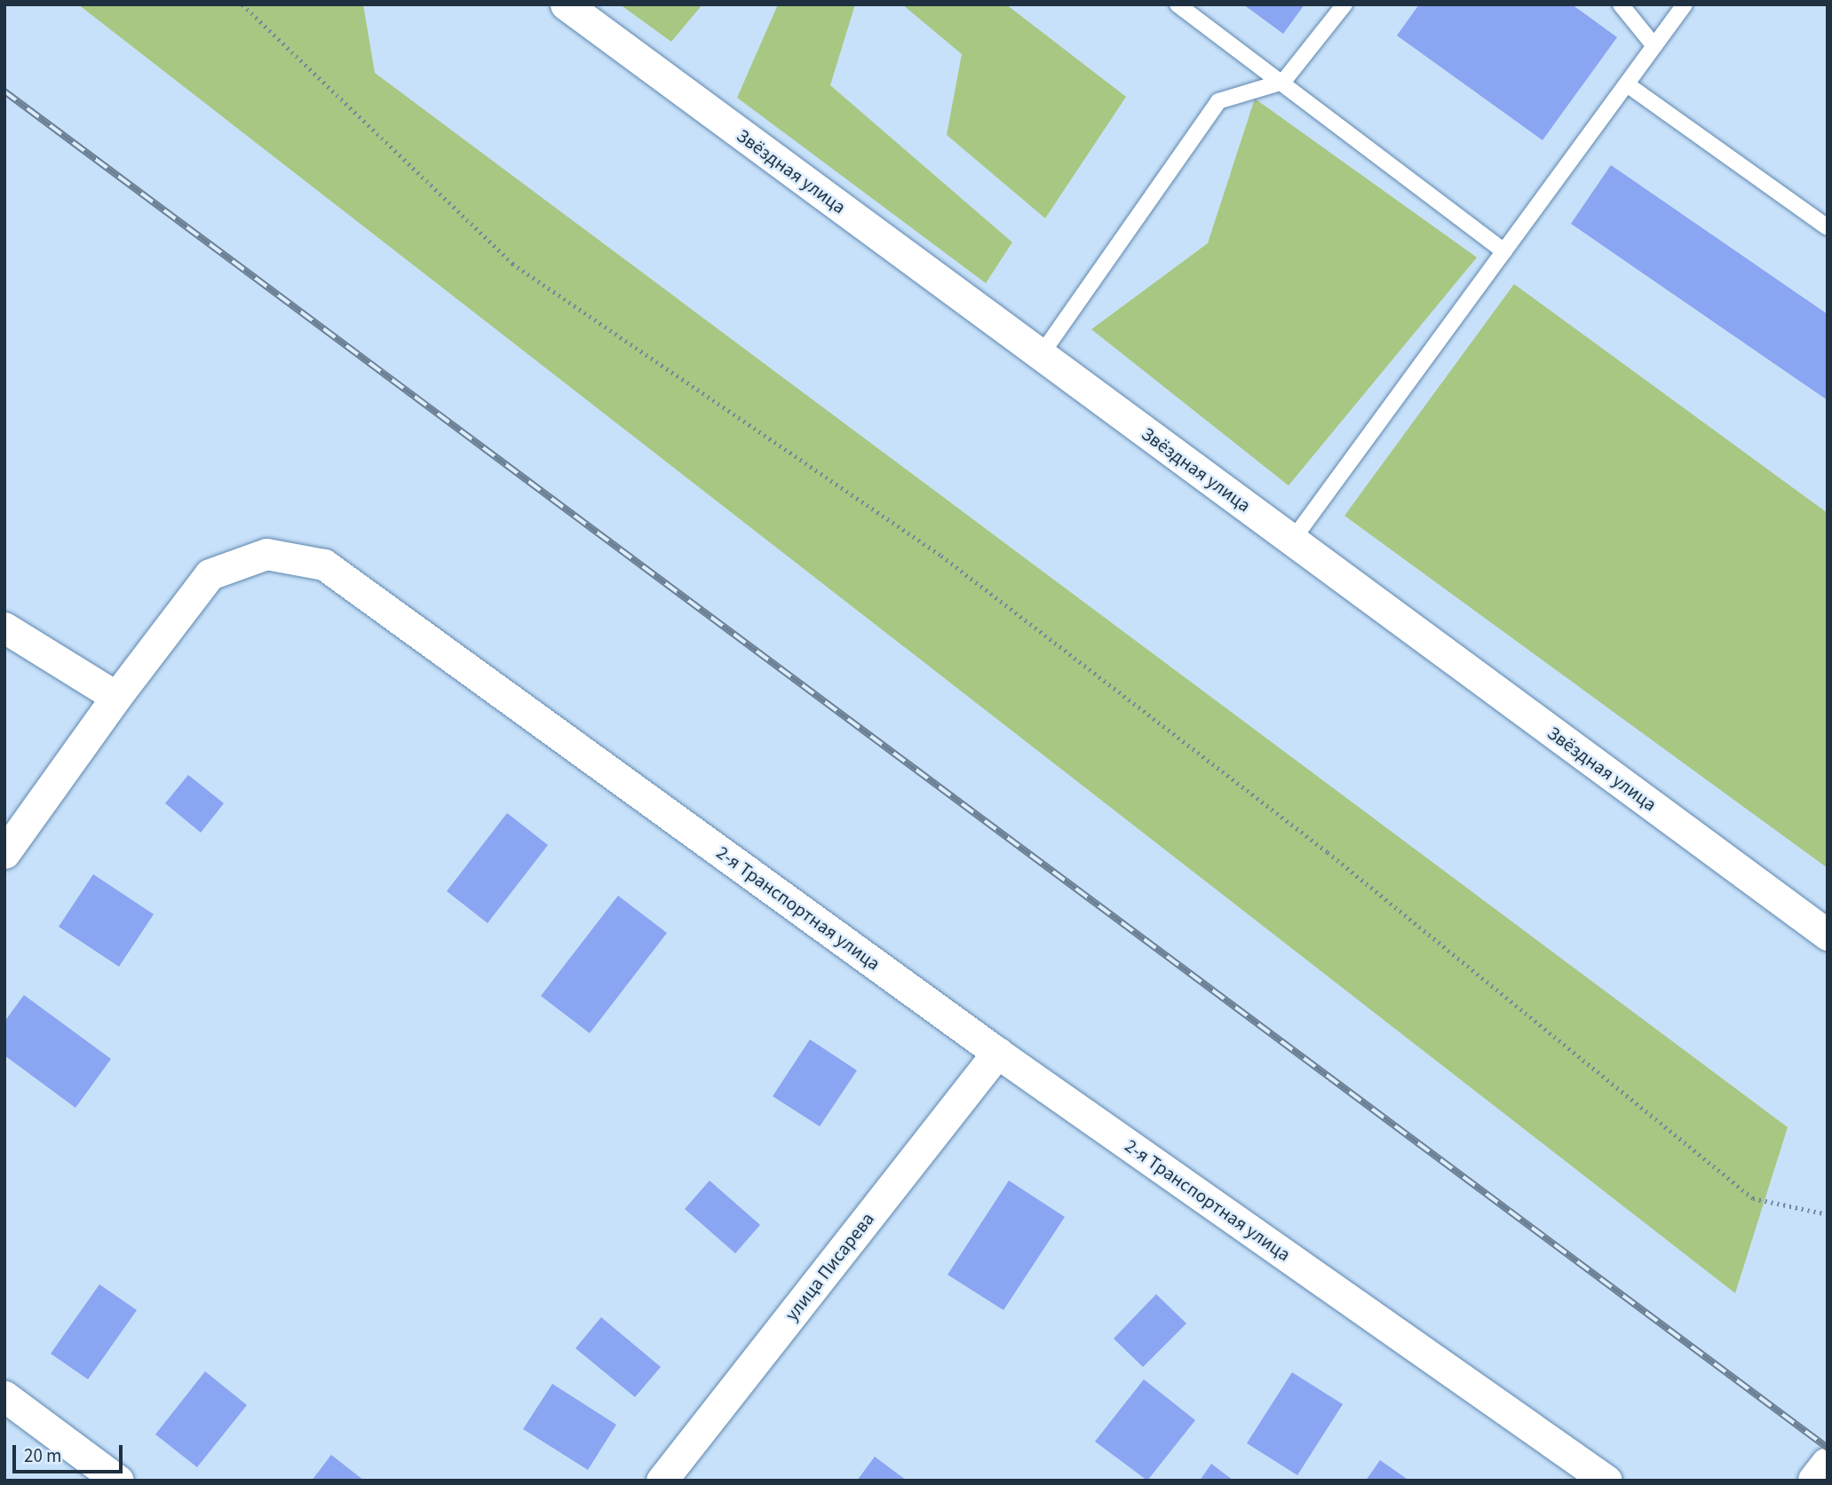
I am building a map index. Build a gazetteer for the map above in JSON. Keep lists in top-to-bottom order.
{
  "streets": {
    "street": ["Звёздная улица", "2-я Транспортная улица", "улица Писарева"]
  },
  "crossings": [
    ["2-я Транспортная улица", "улица Писарева"]
  ],
  "scale_bar": "20 m"
}
